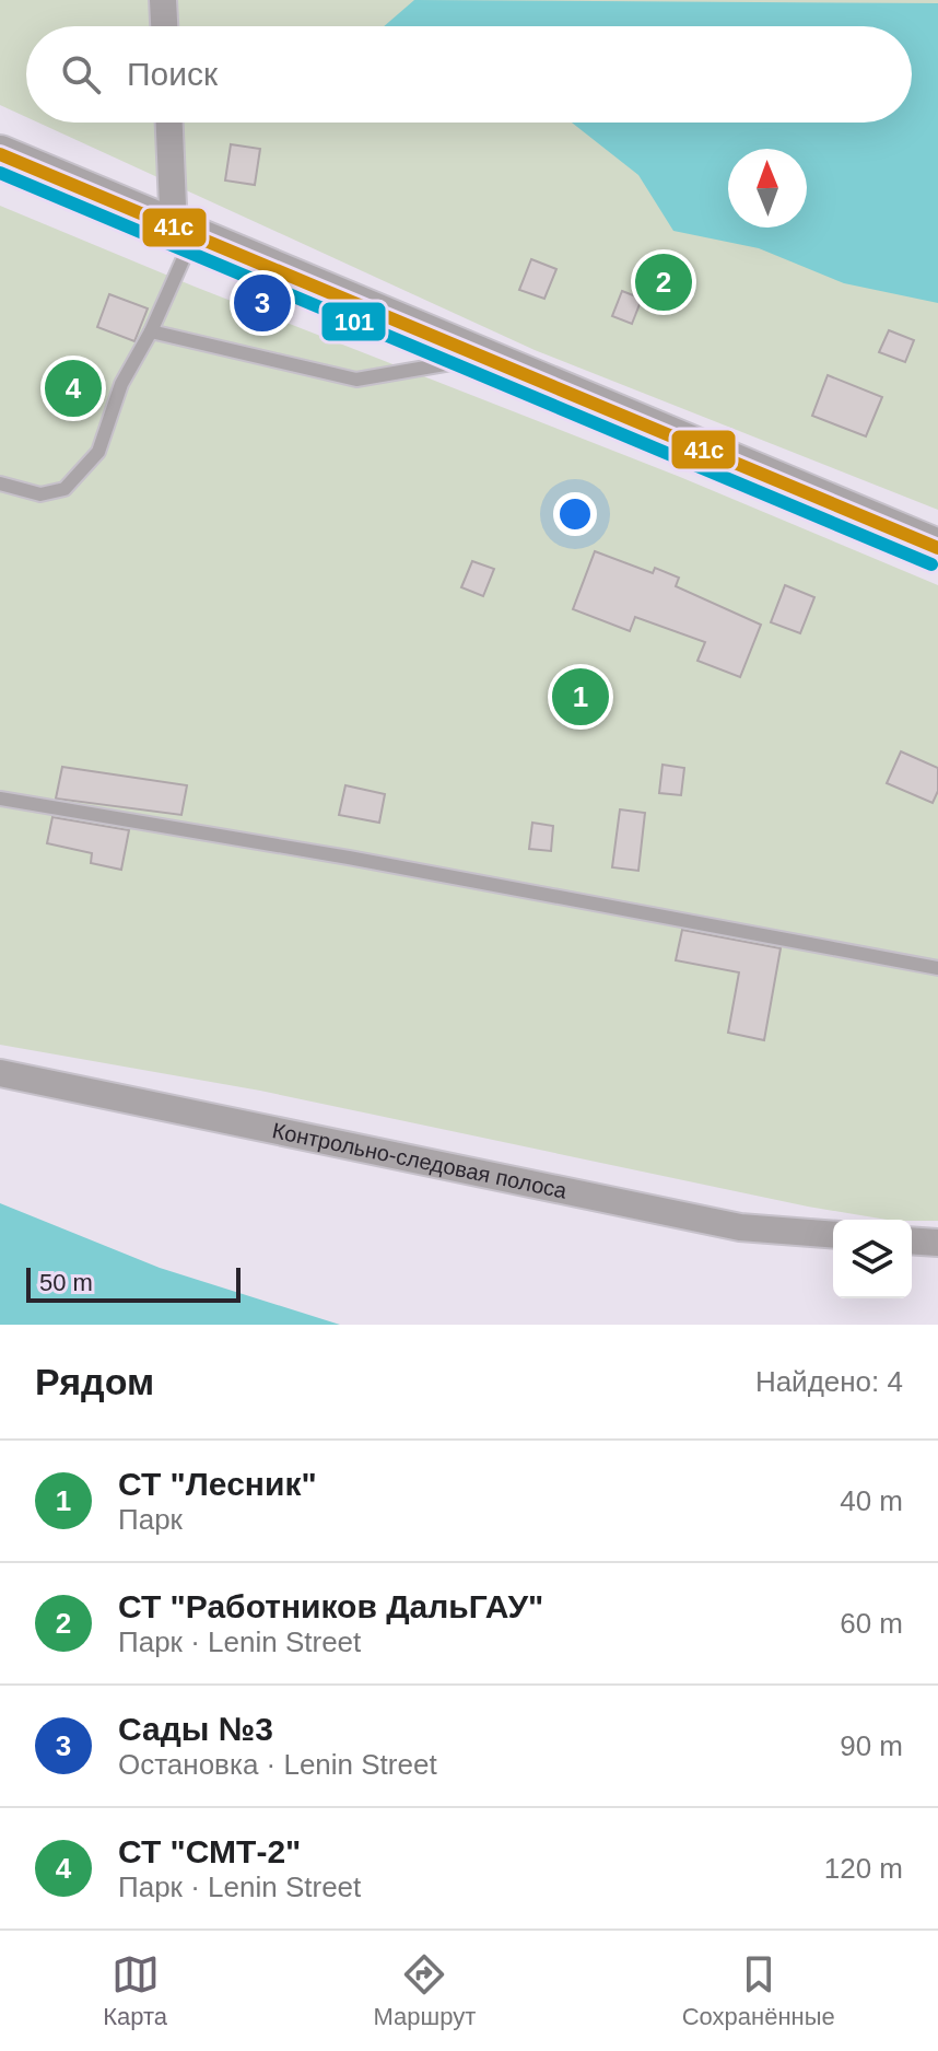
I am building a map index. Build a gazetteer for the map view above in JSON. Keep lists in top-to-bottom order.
{
  "streets": {
    "street": ["Контрольно-следовая полоса"]
  },
  "lines": ["transit line 41с", "transit line 101"],
  "scale_bar": "50 m",
  "north": "top",
  "page": {
    "search": "Поиск",
    "pins": [
      "2",
      "3",
      "4",
      "1"
    ],
    "scale": "50 m",
    "heading": ["Рядом", "Найдено: 4"],
    "list": [
      {
        "mark": "1",
        "name": "СТ \"Лесник\"",
        "note": "Парк",
        "value": "40 m"
      },
      {
        "mark": "2",
        "name": "СТ \"Работников ДальГАУ\"",
        "note": "Парк · Lenin Street",
        "value": "60 m"
      },
      {
        "mark": "3",
        "name": "Сады №3",
        "note": "Остановка · Lenin Street",
        "value": "90 m"
      },
      {
        "mark": "4",
        "name": "СТ \"СМТ-2\"",
        "note": "Парк · Lenin Street",
        "value": "120 m"
      }
    ],
    "nav": ["Карта", "Маршрут", "Сохранённые"]
  }
}
